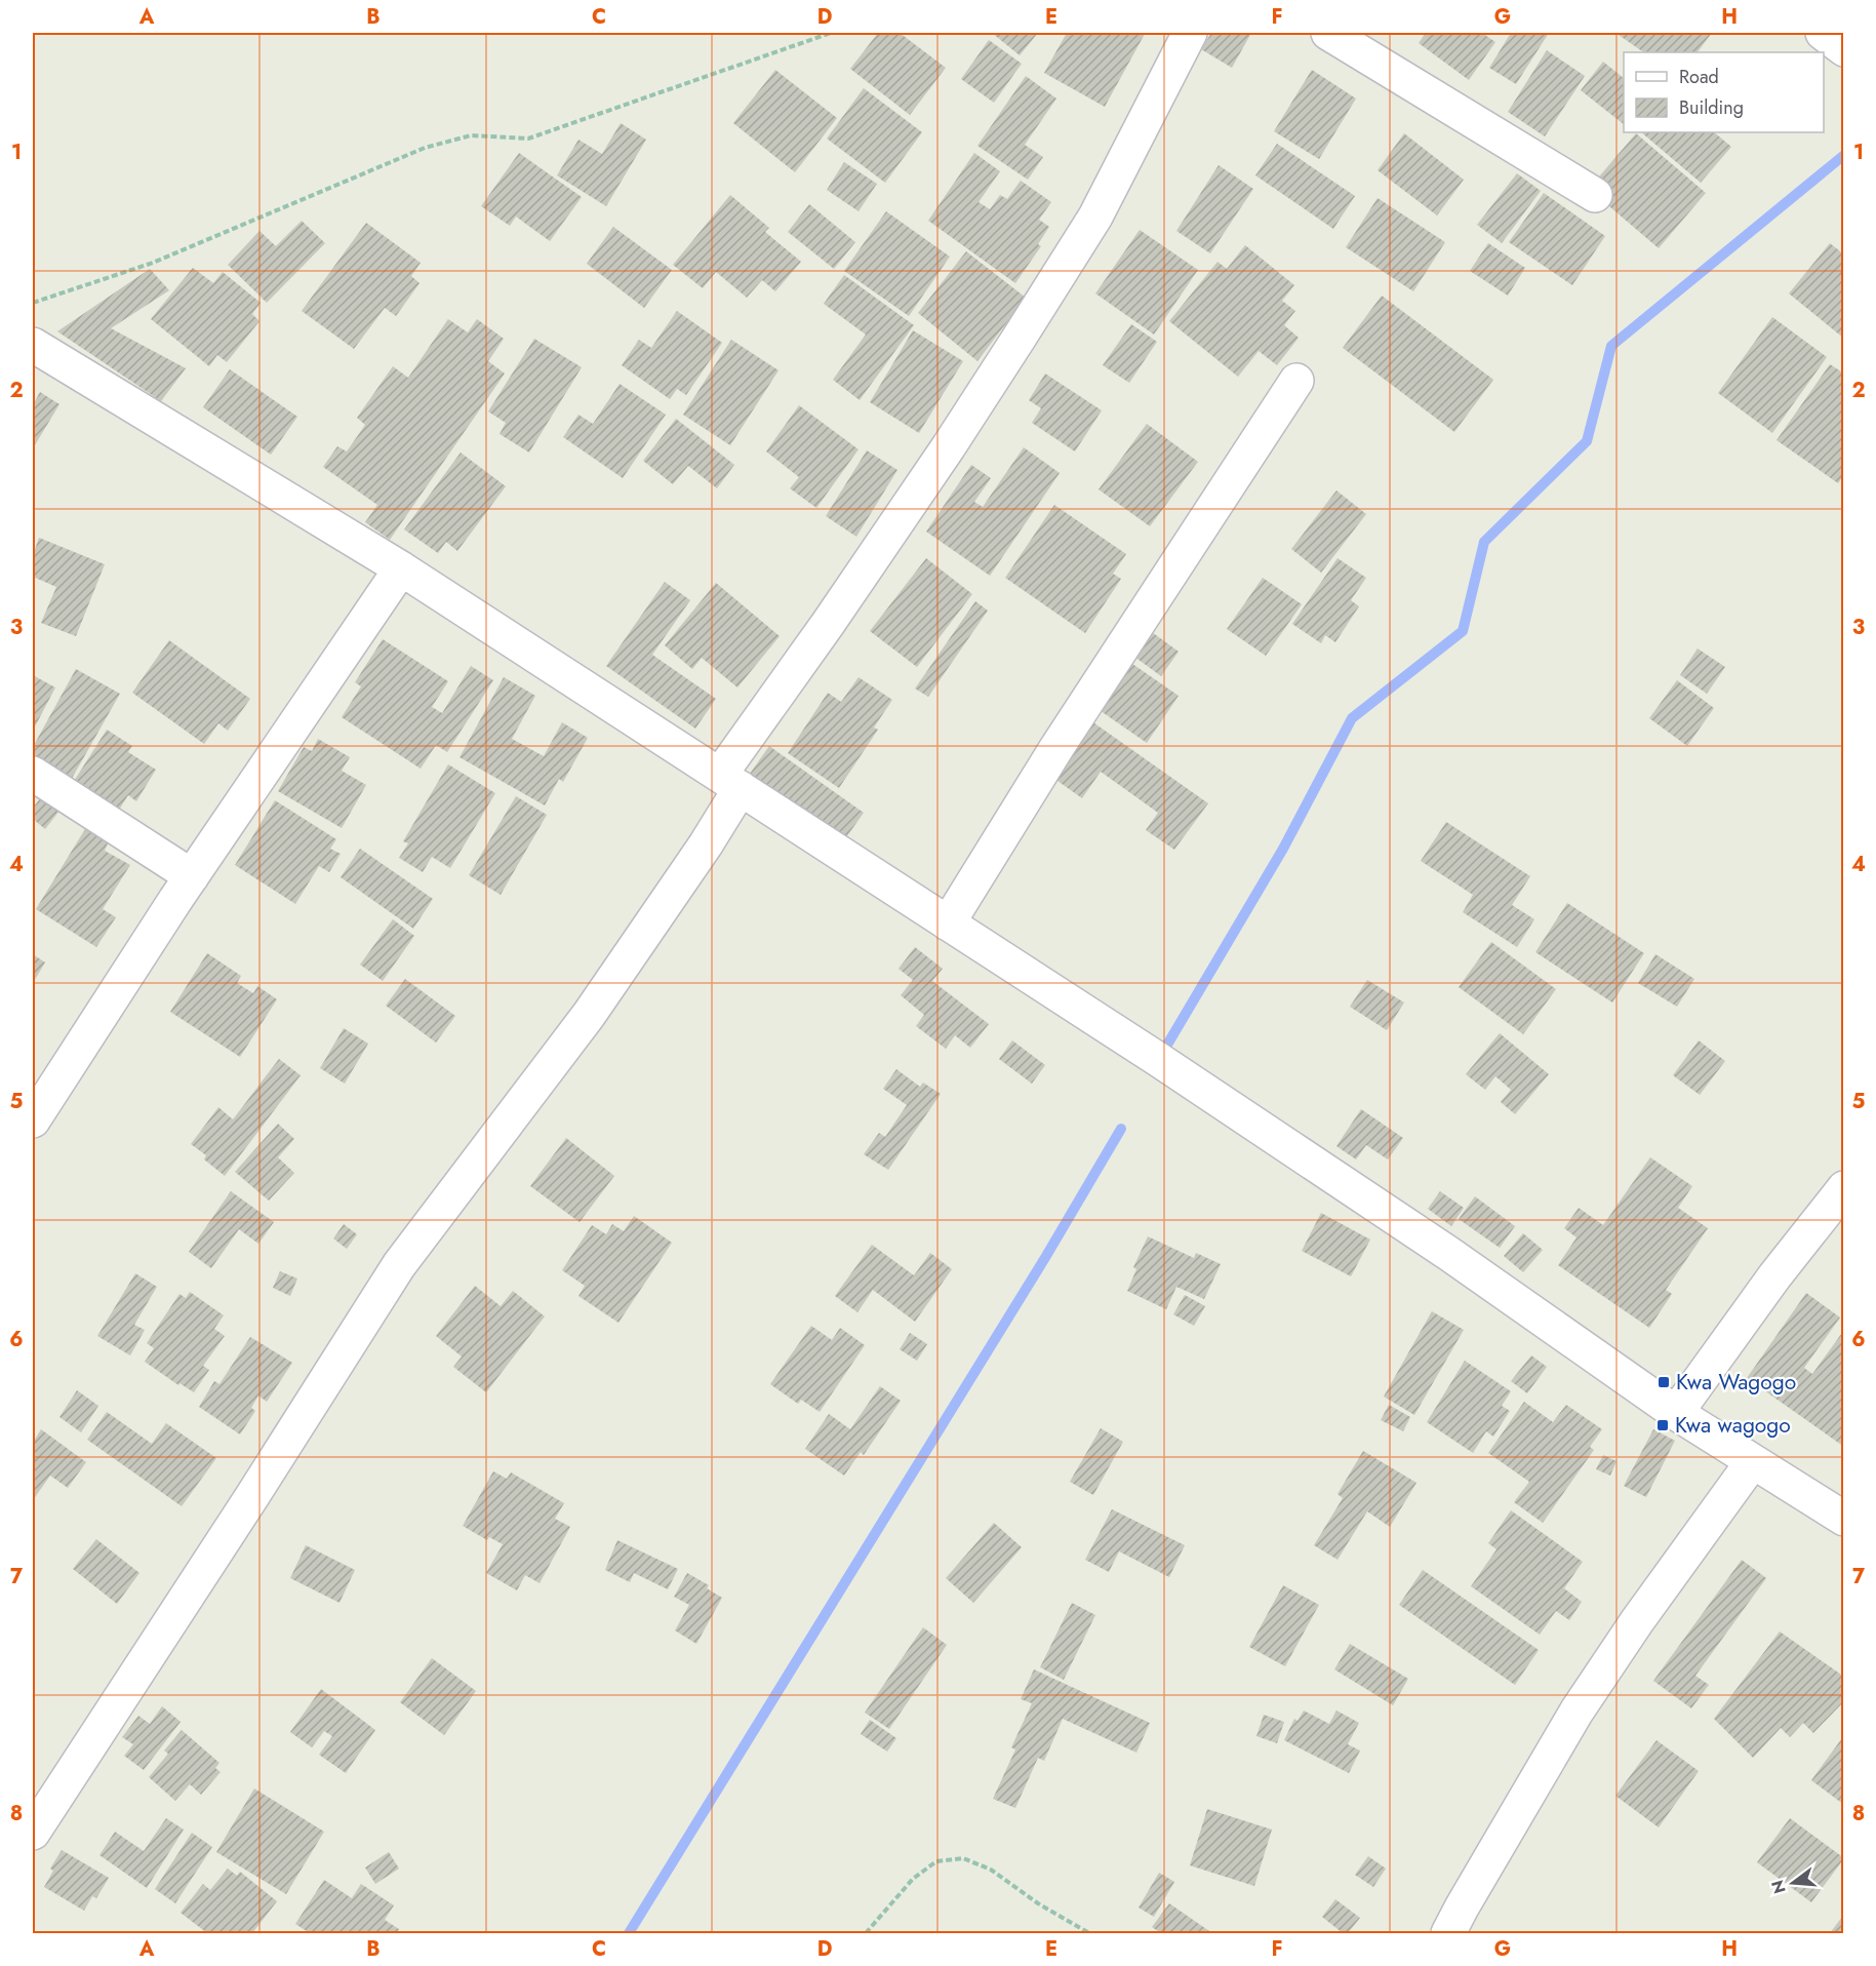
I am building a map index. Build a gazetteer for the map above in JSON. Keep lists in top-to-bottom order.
{
  "places": {
    "transit": ["Kwa Wagogo", "Kwa wagogo"]
  },
  "legend": ["Road", "Building"],
  "north": "left",
  "grid": {
    "columns": [
      "A",
      "B",
      "C",
      "D",
      "E",
      "F",
      "G",
      "H"
    ],
    "rows": [
      "1",
      "2",
      "3",
      "4",
      "5",
      "6",
      "7",
      "8"
    ]
  }
}
